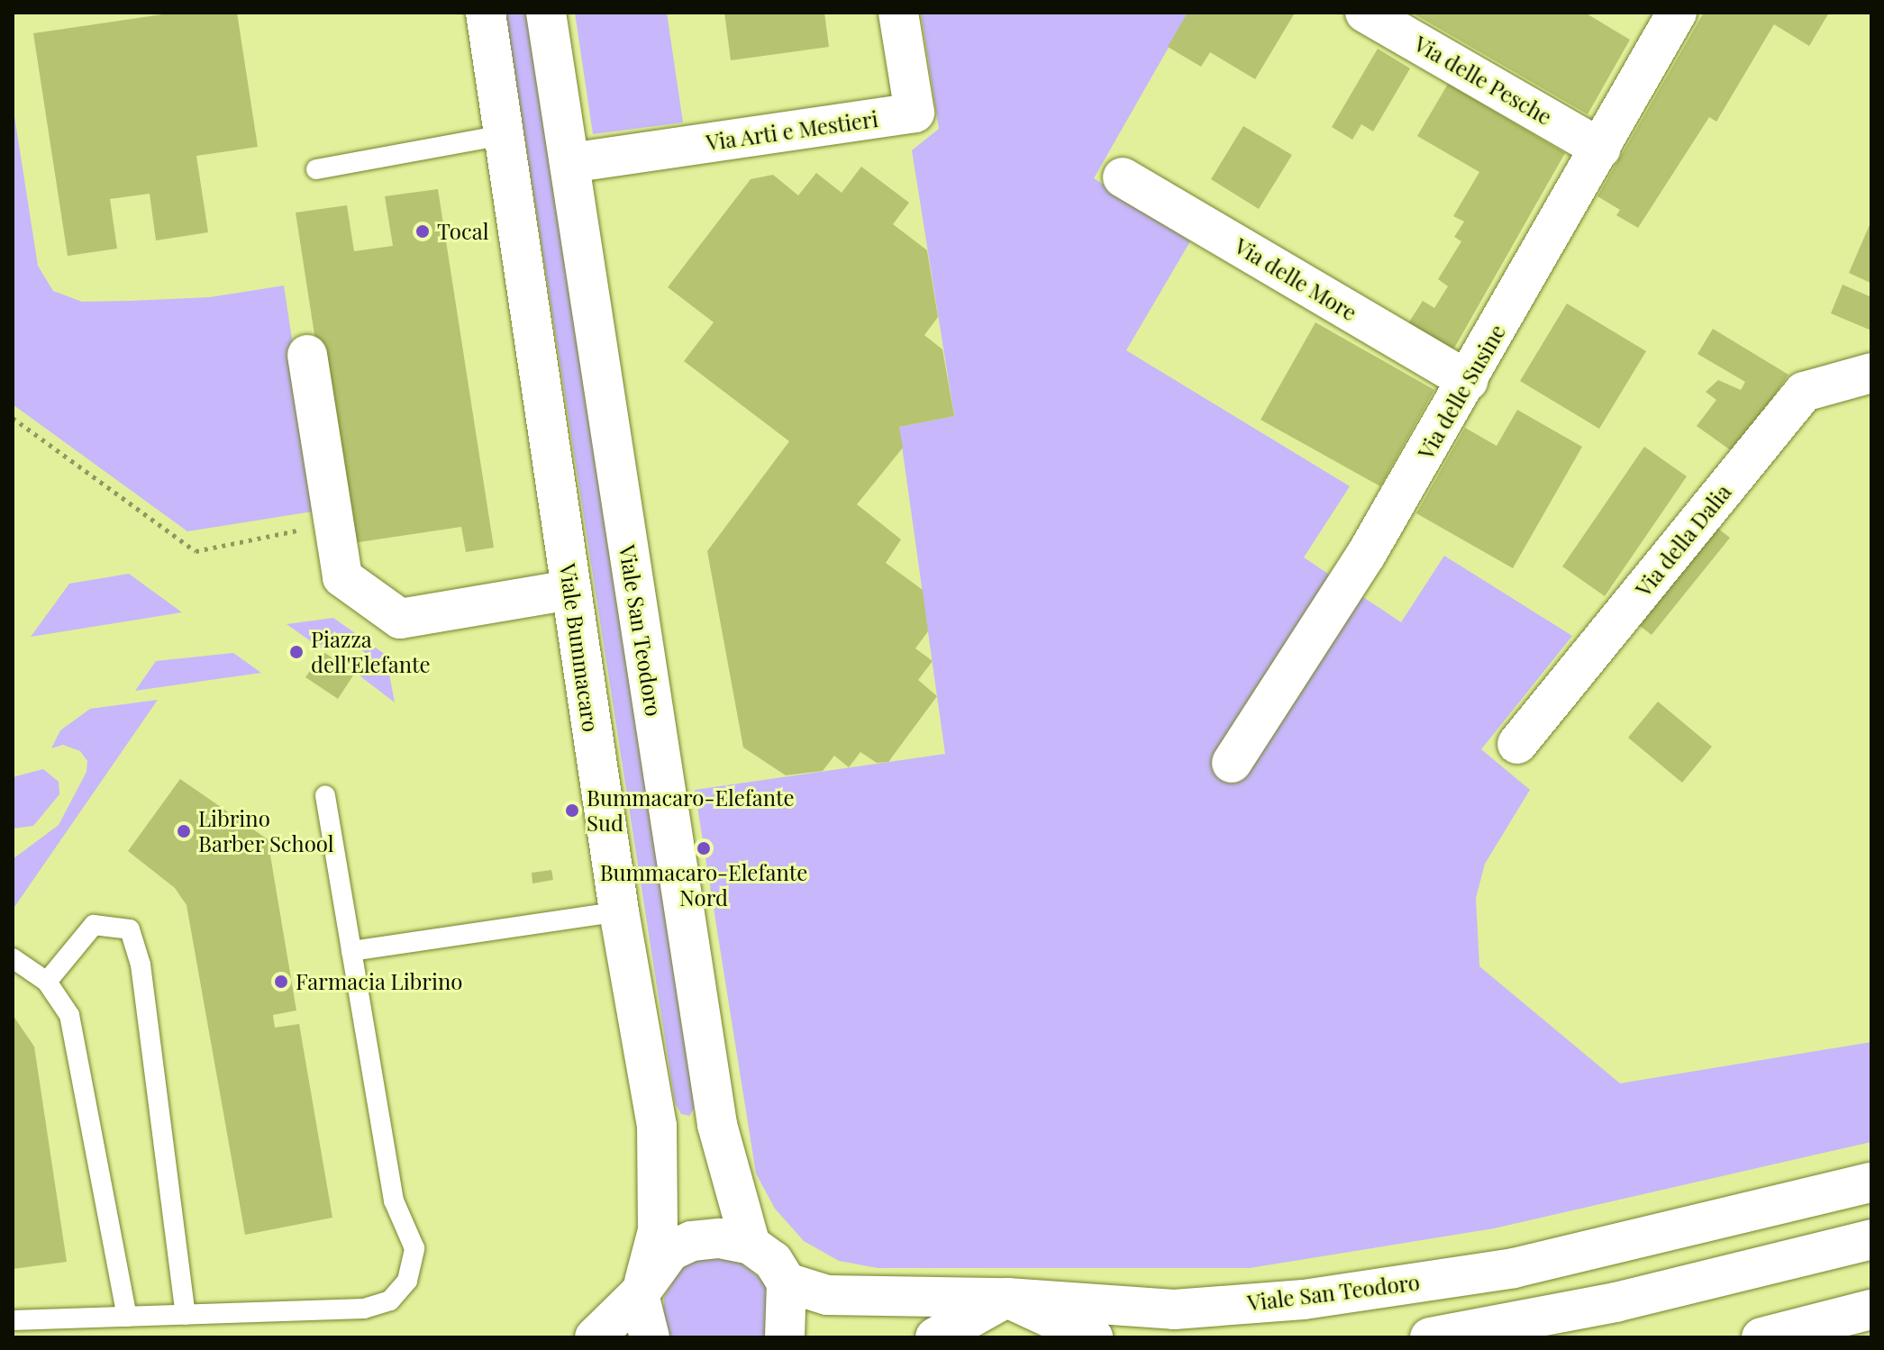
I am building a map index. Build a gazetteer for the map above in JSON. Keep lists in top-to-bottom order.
{
  "streets": {
    "main road": [
      "Via delle Pesche",
      "Via Arti e Mestieri",
      "Via delle More",
      "Via delle Susine",
      "Via della Dalia",
      "Viale San Teodoro",
      "Viale Bummacaro"
    ]
  },
  "crossings": [
    ["Via delle Pesche", "Via delle Susine"],
    ["Via Arti e Mestieri", "Viale San Teodoro"],
    ["Via delle More", "Via delle Susine"]
  ],
  "places": [
    "Tocal",
    "Piazza dell'Elefante",
    "Bummacaro-Elefante Sud",
    "Librino Barber School",
    "Bummacaro-Elefante Nord",
    "Farmacia Librino"
  ]
}
